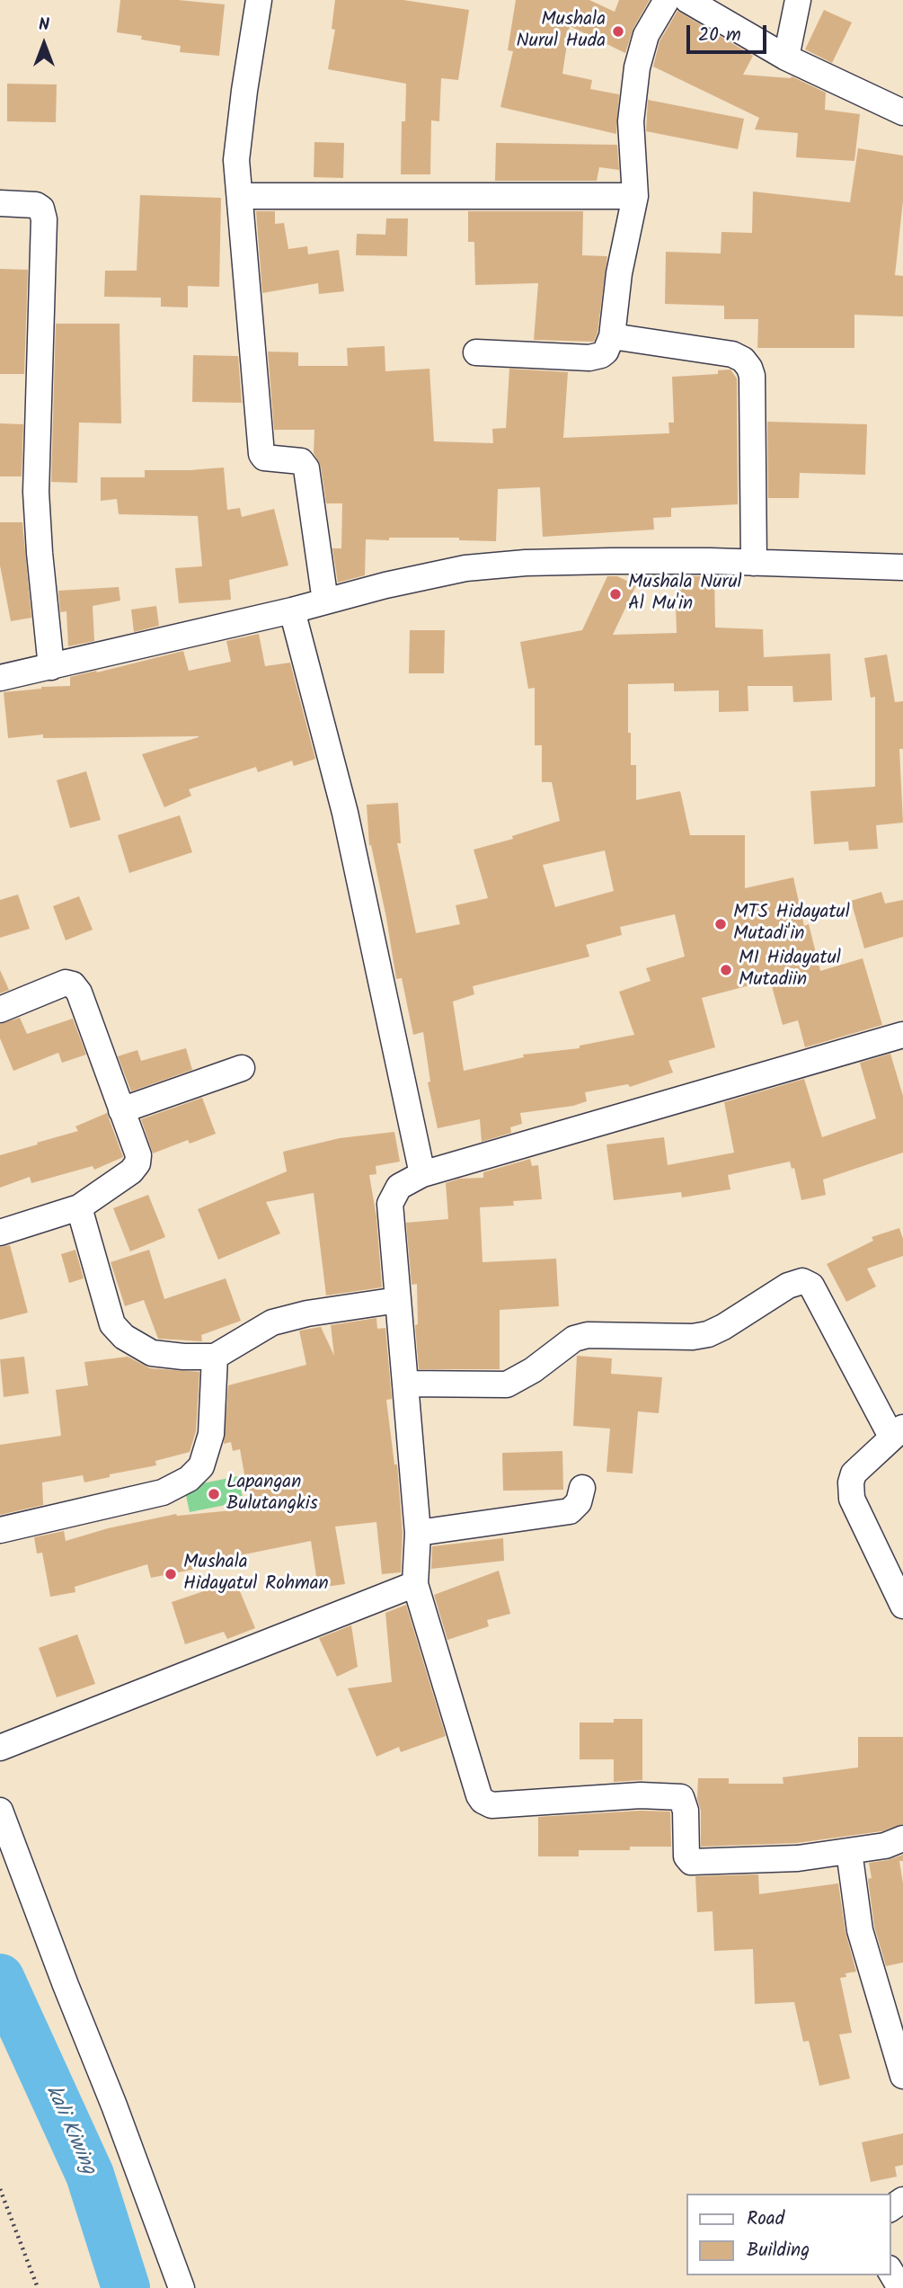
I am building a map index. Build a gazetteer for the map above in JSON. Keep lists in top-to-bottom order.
{
  "water": ["kali Kiwing"],
  "places": [
    "Mushala Nurul Huda",
    "Mushala Nurul Al Mu'in",
    "MTS Hidayatul Mutadi'in",
    "MI Hidayatul Mutadiin",
    "Lapangan Bulutangkis",
    "Mushala Hidayatul Rohman"
  ],
  "legend": ["Road", "Building"],
  "scale_bar": "20 m",
  "north": "top"
}
